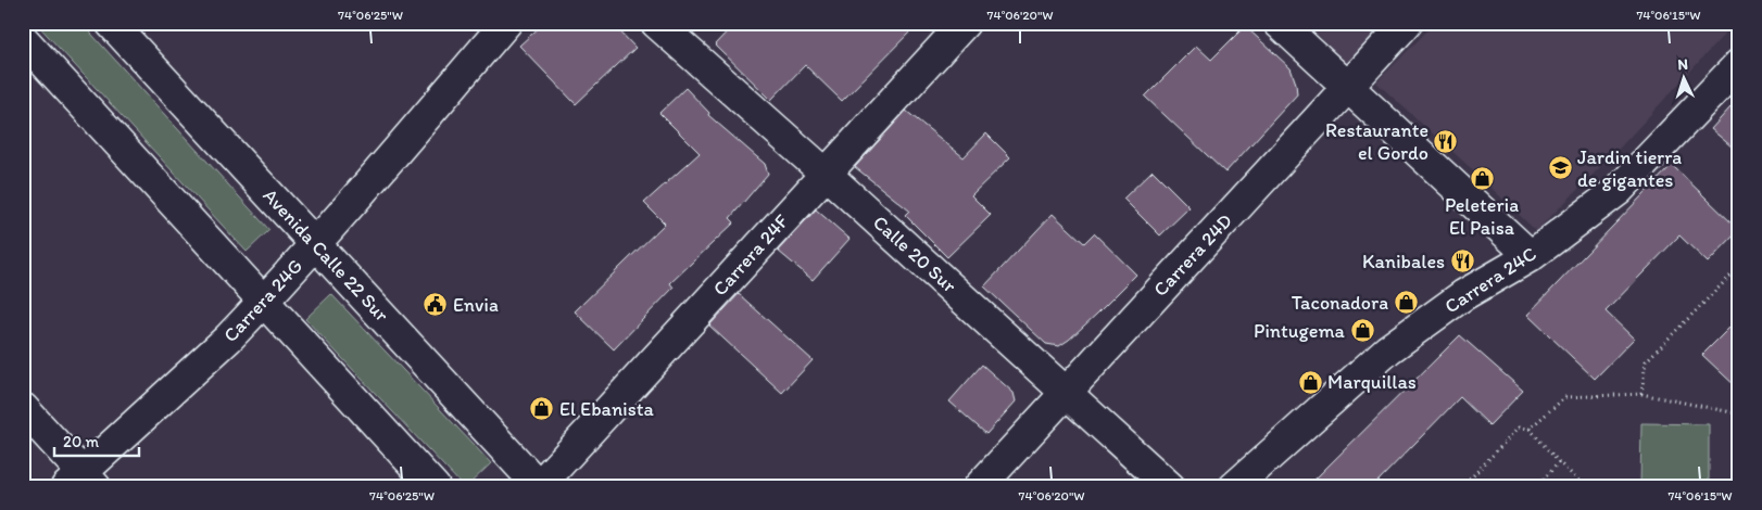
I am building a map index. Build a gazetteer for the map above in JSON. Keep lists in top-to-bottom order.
{
  "streets": {
    "street": [
      "Calle 20 Sur",
      "Avenida Calle 22 Sur",
      "Carrera 24F",
      "Carrera 24D",
      "Carrera 24C",
      "Carrera 24G"
    ]
  },
  "crossings": [
    ["Calle 20 Sur", "Carrera 24F"],
    ["Calle 20 Sur", "Carrera 24D"],
    ["Avenida Calle 22 Sur", "Carrera 24F"],
    ["Avenida Calle 22 Sur", "Carrera 24G"]
  ],
  "places": {
    "restaurant": ["Restaurante el Gordo", "Kanibales"],
    "school or university": ["Jardin tierra de gigantes"],
    "shop": [
      "Peleteria El Paisa",
      "Taconadora",
      "Pintugema",
      "Marquillas",
      "El Ebanista"
    ],
    "public building": ["Envia"]
  },
  "scale_bar": "20 m",
  "north": "top",
  "coordinates": ["74°06'25\"W", "74°06'20\"W", "74°06'15\"W"]
}
